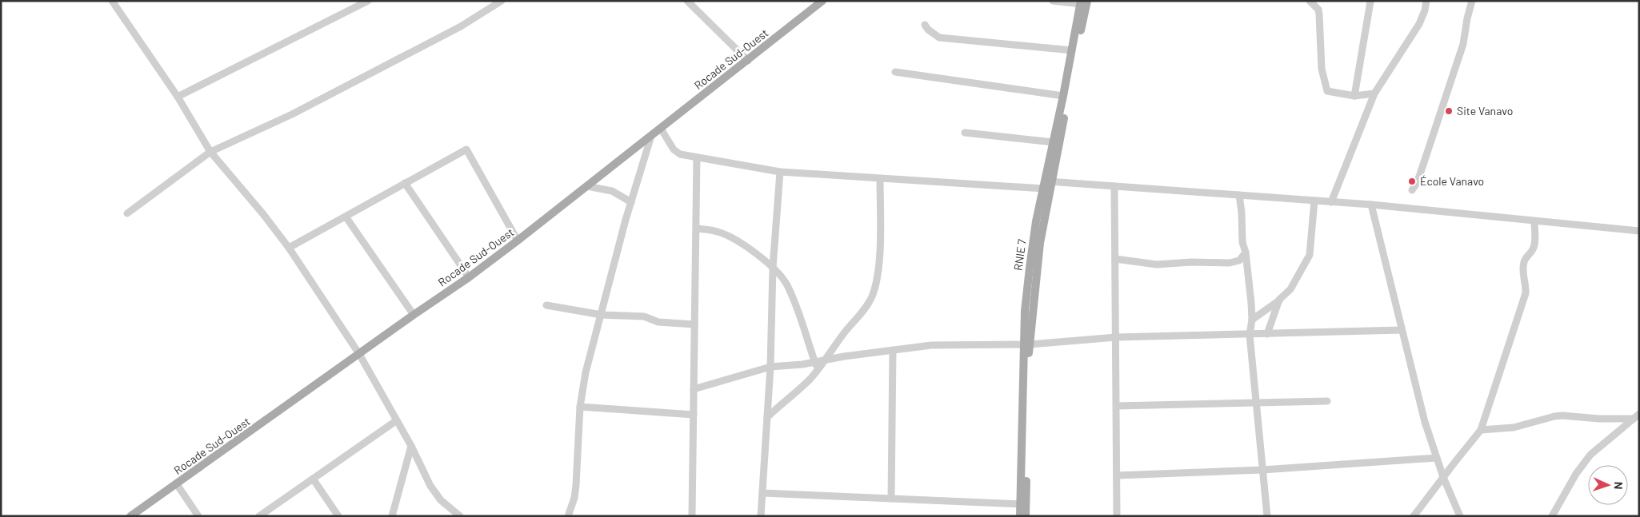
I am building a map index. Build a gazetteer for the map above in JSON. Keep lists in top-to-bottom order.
{
  "streets": {
    "main road": ["Rocade Sud-Ouest", "RNIE 7"]
  },
  "places": ["Site Vanavo", "École Vanavo"],
  "north": "right"
}
